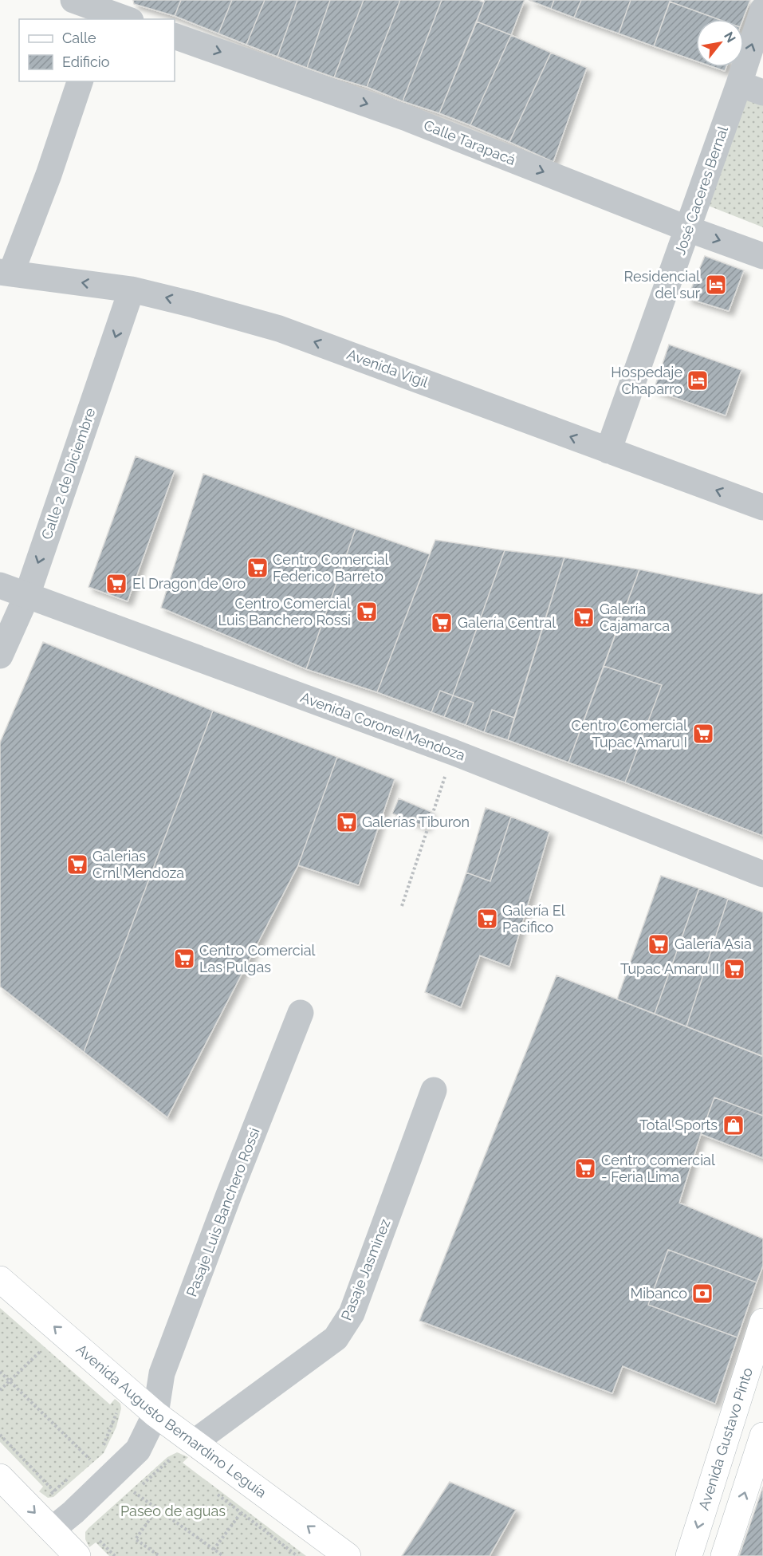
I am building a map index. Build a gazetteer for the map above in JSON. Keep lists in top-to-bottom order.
{
  "streets": {
    "main road": ["Avenida Augusto Bernardino Leguía", "Avenida Gustavo Pinto"],
    "street": [
      "Calle Tarapacá",
      "José Caceres Bernal",
      "Avenida Vigil",
      "Calle 2 de Diciembre",
      "Avenida Coronel Mendoza",
      "Pasaje Luis Banchero Rossi",
      "Pasaje Jasminez"
    ]
  },
  "crossings": [
    ["Calle Tarapacá", "José Caceres Bernal"],
    ["José Caceres Bernal", "Avenida Vigil"],
    ["Avenida Vigil", "Calle 2 de Diciembre"],
    ["Calle 2 de Diciembre", "Avenida Coronel Mendoza"],
    ["Pasaje Luis Banchero Rossi", "Avenida Augusto Bernardino Leguía"],
    ["Pasaje Jasminez", "Avenida Augusto Bernardino Leguía"]
  ],
  "one_way": [
    "Calle Tarapacá",
    "Avenida Vigil",
    "Calle 2 de Diciembre",
    "Avenida Augusto Bernardino Leguía"
  ],
  "parks": ["Paseo de aguas"],
  "places": {
    "hotel": ["Residencial del sur", "Hospedaje Chaparro"],
    "supermarket": [
      "Centro Comercial Federico Barreto",
      "El Dragon de Oro",
      "Centro Comercial Luis Banchero Rossi",
      "Galería Cajamarca",
      "Galería Central",
      "Centro Comercial Tupac Amaru I",
      "Galerías Tiburon",
      "Galerias Crnl Mendoza",
      "Galería El Pacifico",
      "Galería Asia",
      "Centro Comercial Las Pulgas",
      "Tupac Amaru II",
      "Centro comercial - Feria Lima"
    ],
    "shop": ["Total Sports"],
    "bank": ["Mibanco"]
  },
  "legend": ["Calle", "Edificio"],
  "north": "top right"
}
